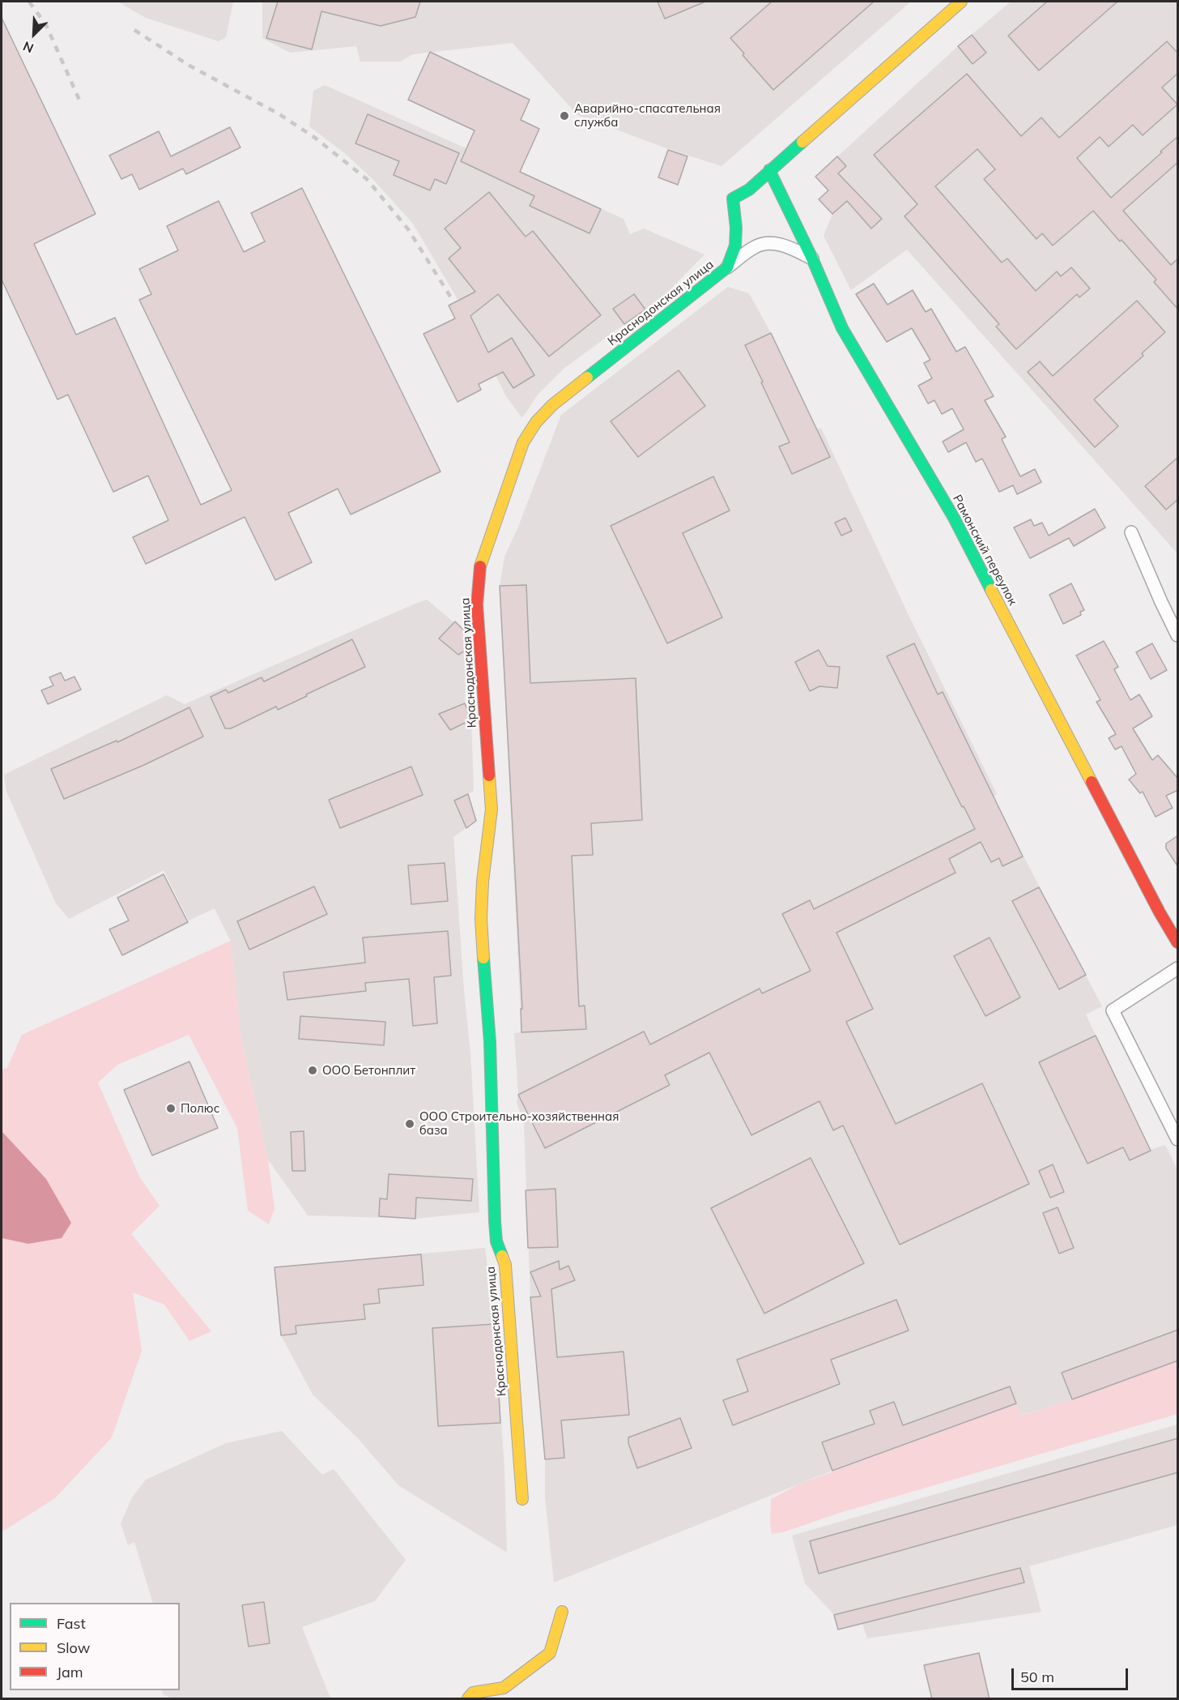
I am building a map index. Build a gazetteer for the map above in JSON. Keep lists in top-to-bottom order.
{
  "streets": {
    "street": ["Краснодонская улица", "Рамонский переулок"]
  },
  "crossings": [
    ["Краснодонская улица", "Рамонский переулок"]
  ],
  "places": [
    "Аварийно-спасательная служба",
    "ООО Бетонплит",
    "Полюс",
    "ООО Строительно-хозяйственная база"
  ],
  "legend": ["Fast", "Slow", "Jam"],
  "scale_bar": "50 m",
  "north": "bottom left"
}
